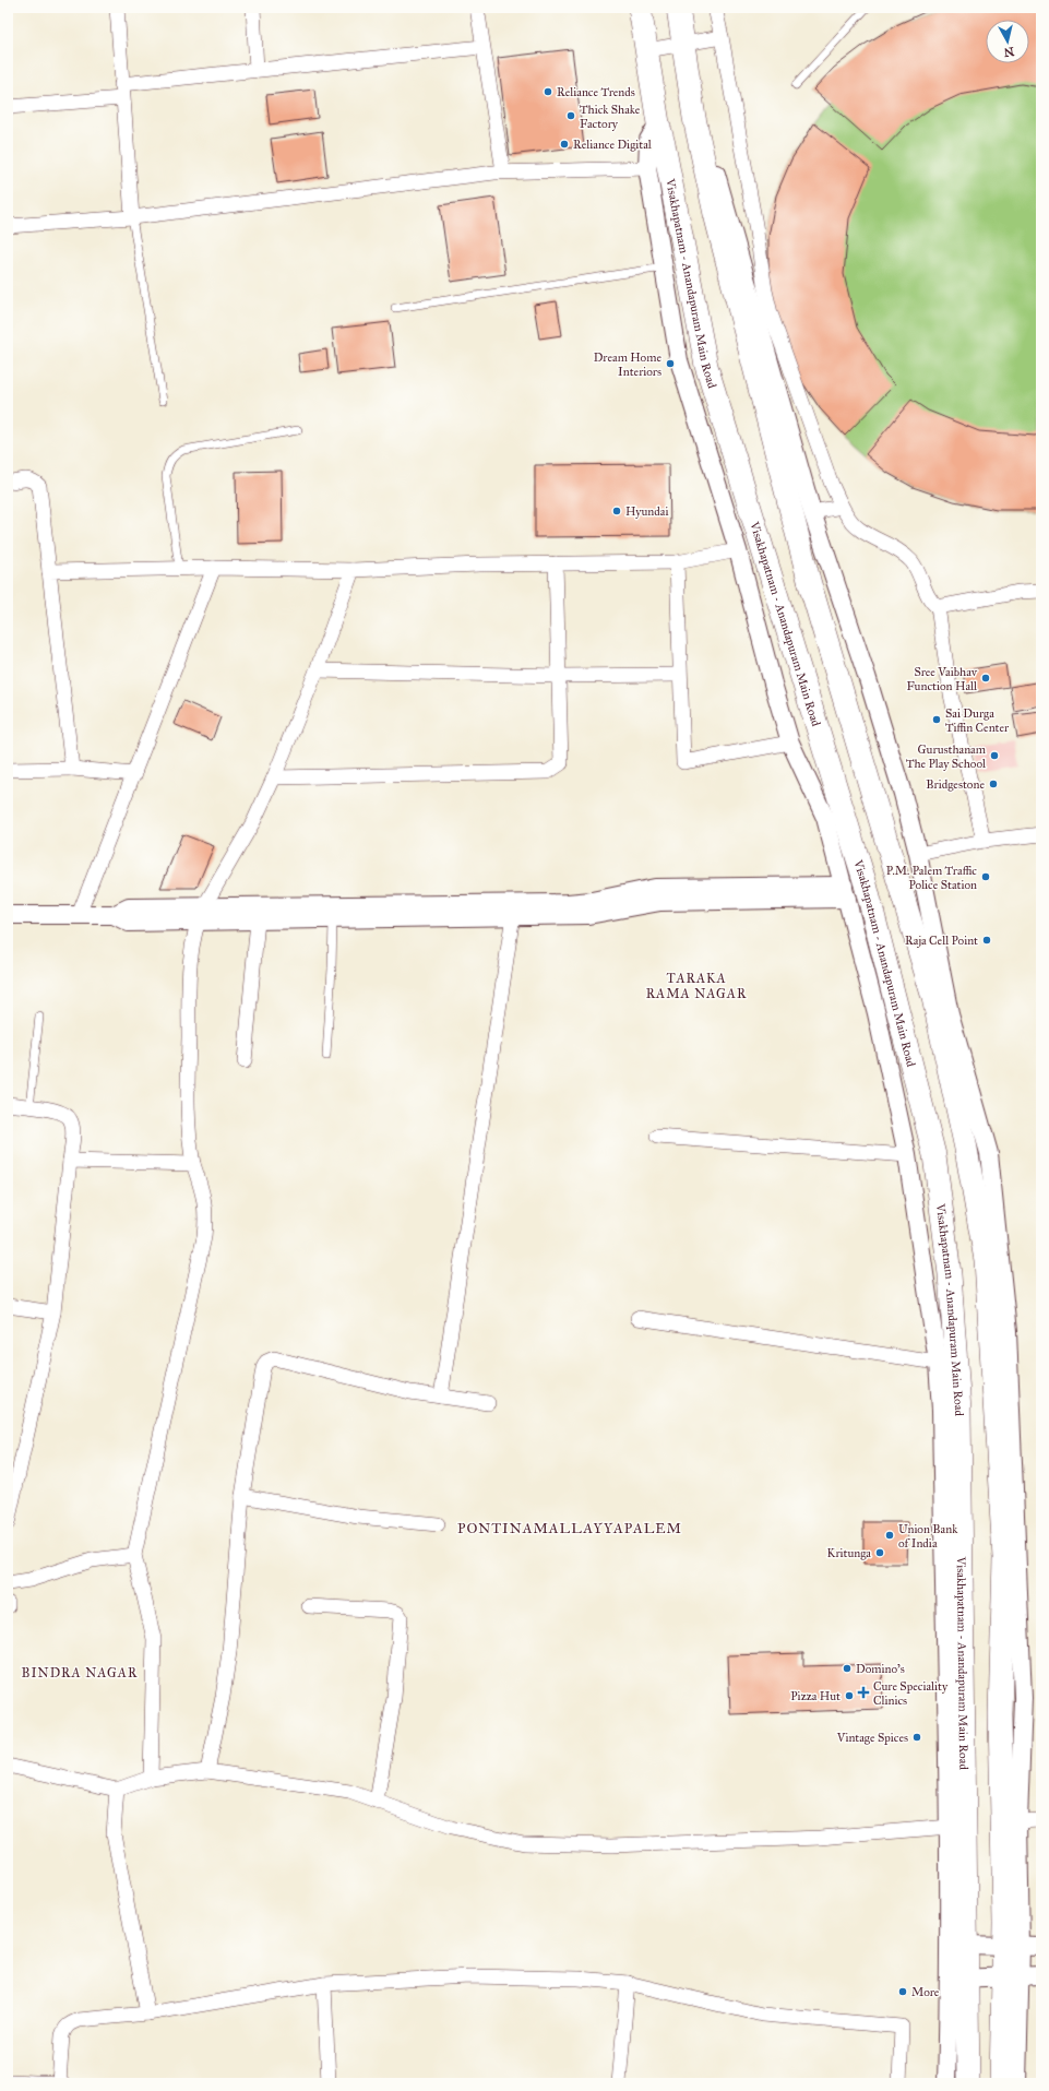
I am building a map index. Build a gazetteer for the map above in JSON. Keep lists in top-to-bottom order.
{
  "streets": {
    "main road": ["Visakhapatnam - Anandapuram Main Road"]
  },
  "districts": ["TARAKA RAMA NAGAR", "PONTINAMALLAYYAPALEM", "BINDRA NAGAR"],
  "places": {
    "other": [
      "Reliance Trends",
      "Thick Shake Factory",
      "Reliance Digital",
      "Dream Home Interiors",
      "Hyundai",
      "Sree Vaibhav Function Hall",
      "Sai Durga Tiffin Center",
      "Gurusthanam The Play School",
      "Bridgestone",
      "P.M. Palem Traffic Police Station",
      "Raja Cell Point",
      "Union Bank of India",
      "Kritunga",
      "Domino's",
      "Pizza Hut",
      "Vintage Spices",
      "More"
    ],
    "health": ["Cure Speciality Clinics"]
  },
  "north": "bottom"
}
